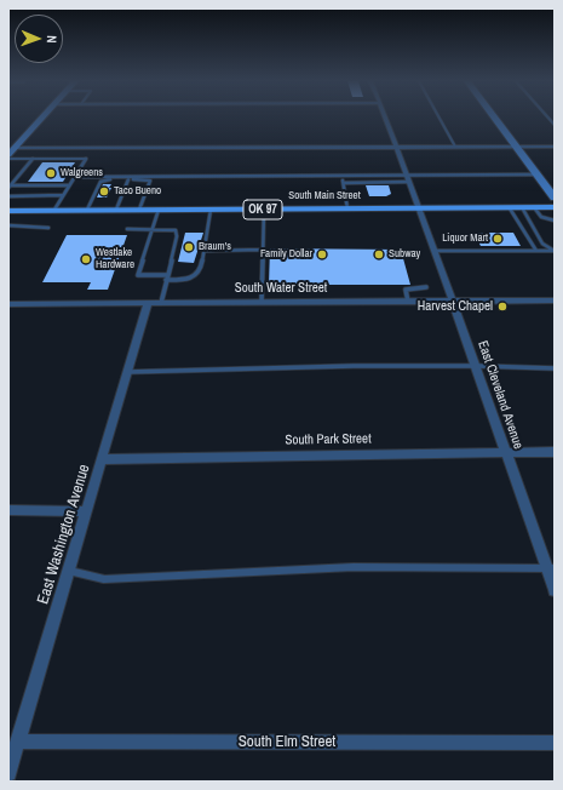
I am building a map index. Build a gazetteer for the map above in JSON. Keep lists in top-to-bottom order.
{
  "streets": {
    "main road": ["South Main Street", "OK 97"],
    "street": [
      "South Water Street",
      "East Cleveland Avenue",
      "South Park Street",
      "East Washington Avenue",
      "South Elm Street"
    ]
  },
  "crossings": [
    ["South Main Street", "East Cleveland Avenue"],
    ["South Water Street", "East Cleveland Avenue"],
    ["South Water Street", "East Washington Avenue"],
    ["East Cleveland Avenue", "South Park Street"],
    ["South Park Street", "East Washington Avenue"],
    ["East Washington Avenue", "South Elm Street"]
  ],
  "places": [
    "Walgreens",
    "Taco Bueno",
    "Liquor Mart",
    "Braum's",
    "Family Dollar",
    "Subway",
    "Westlake Hardware",
    "Harvest Chapel"
  ],
  "north": "right"
}
